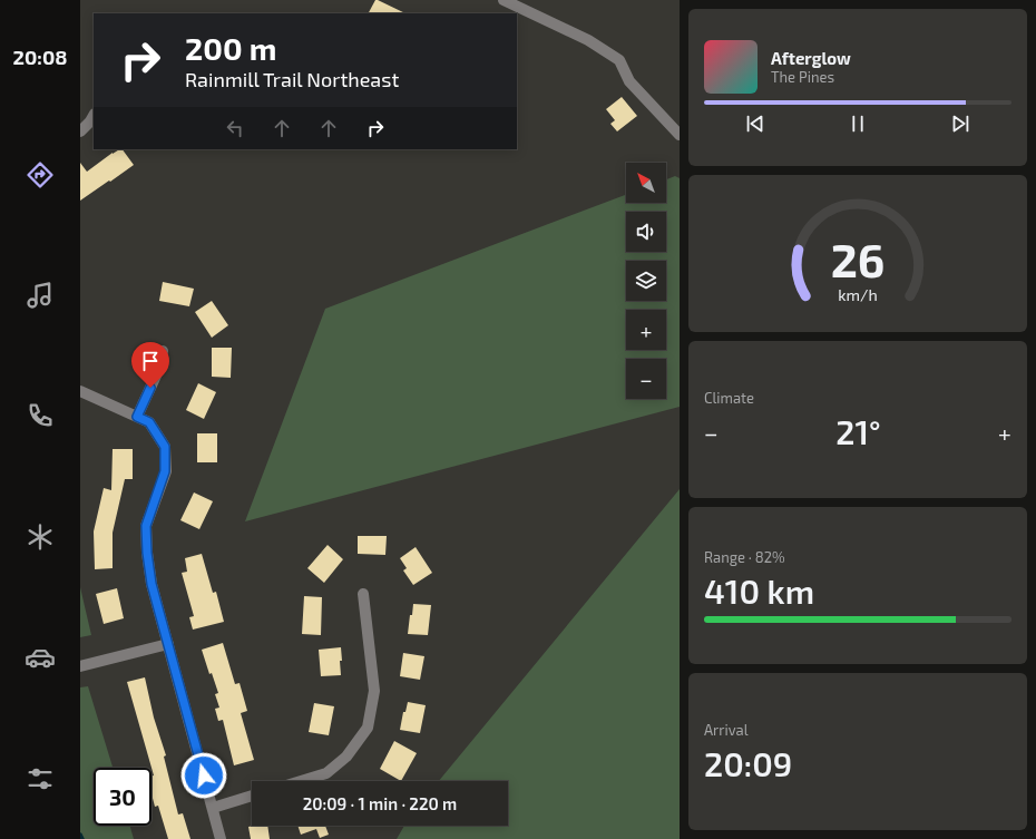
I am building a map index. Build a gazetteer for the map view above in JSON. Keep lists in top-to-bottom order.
{
  "north": "top left",
  "page": {
    "tabs": "20:08",
    "turn": ["200 m", "Rainmill Trail Northeast"],
    "song": ["Afterglow", "The Pines"],
    "map_buttons": ["+", "−"],
    "tile": [
      "Climate",
      ["Range · 82%", "410 km"],
      ["Arrival", "20:09"]
    ],
    "heat": ["−", "21°", "+"],
    "limit": "30",
    "trip": "20:09 · 1 min · 220 m",
    "gauge": ["26", "km/h"]
  }
}
